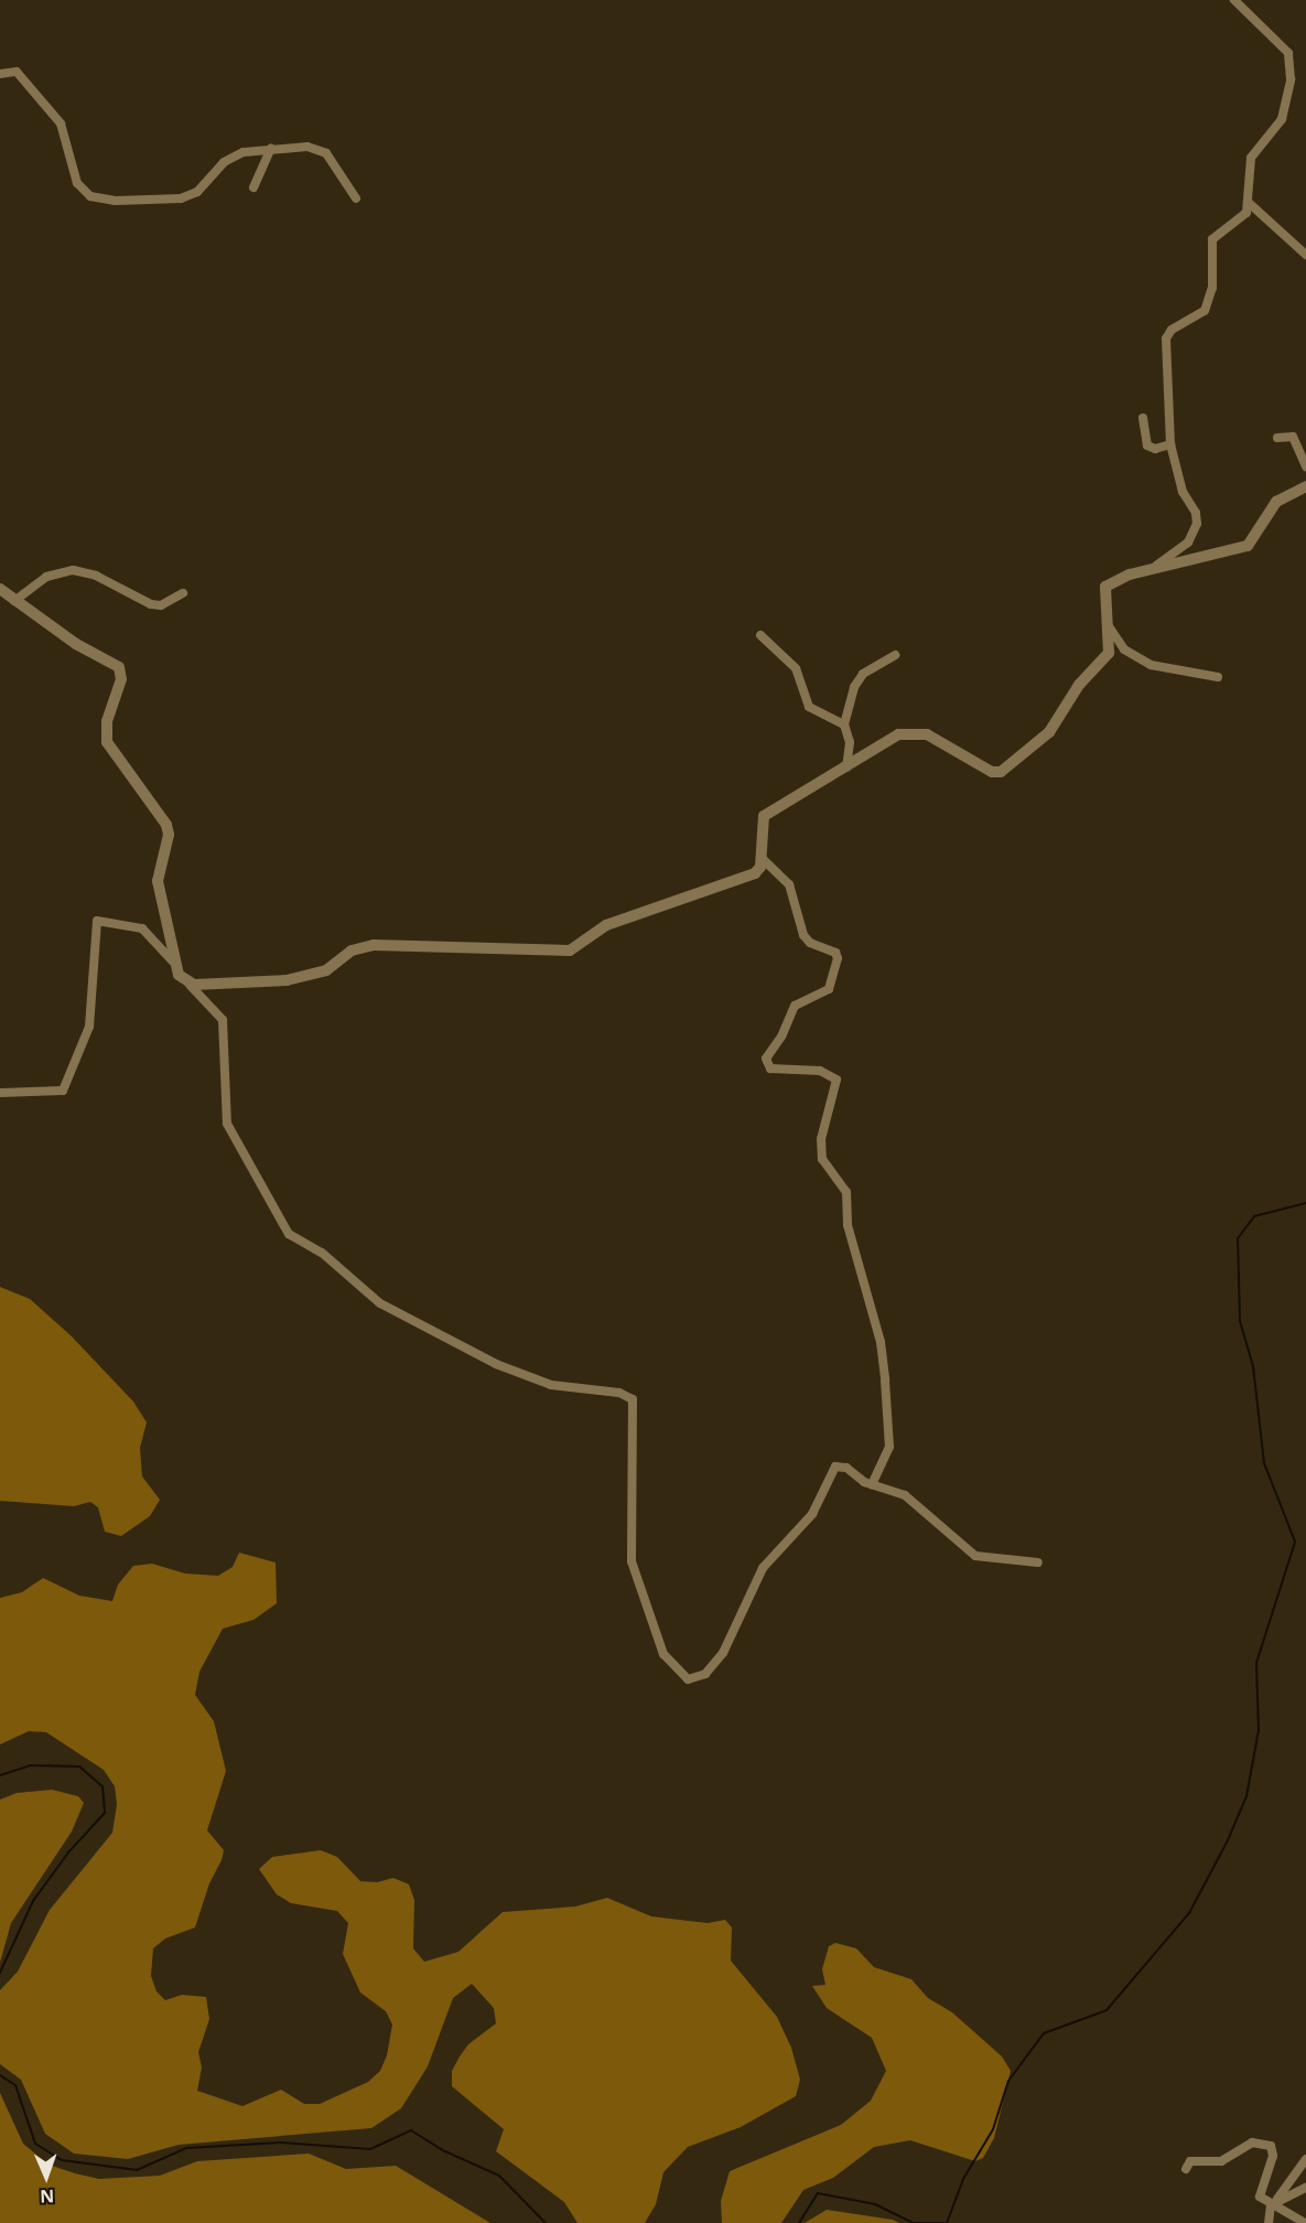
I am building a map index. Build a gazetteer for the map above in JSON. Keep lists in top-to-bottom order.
{
  "north": "bottom"
}
